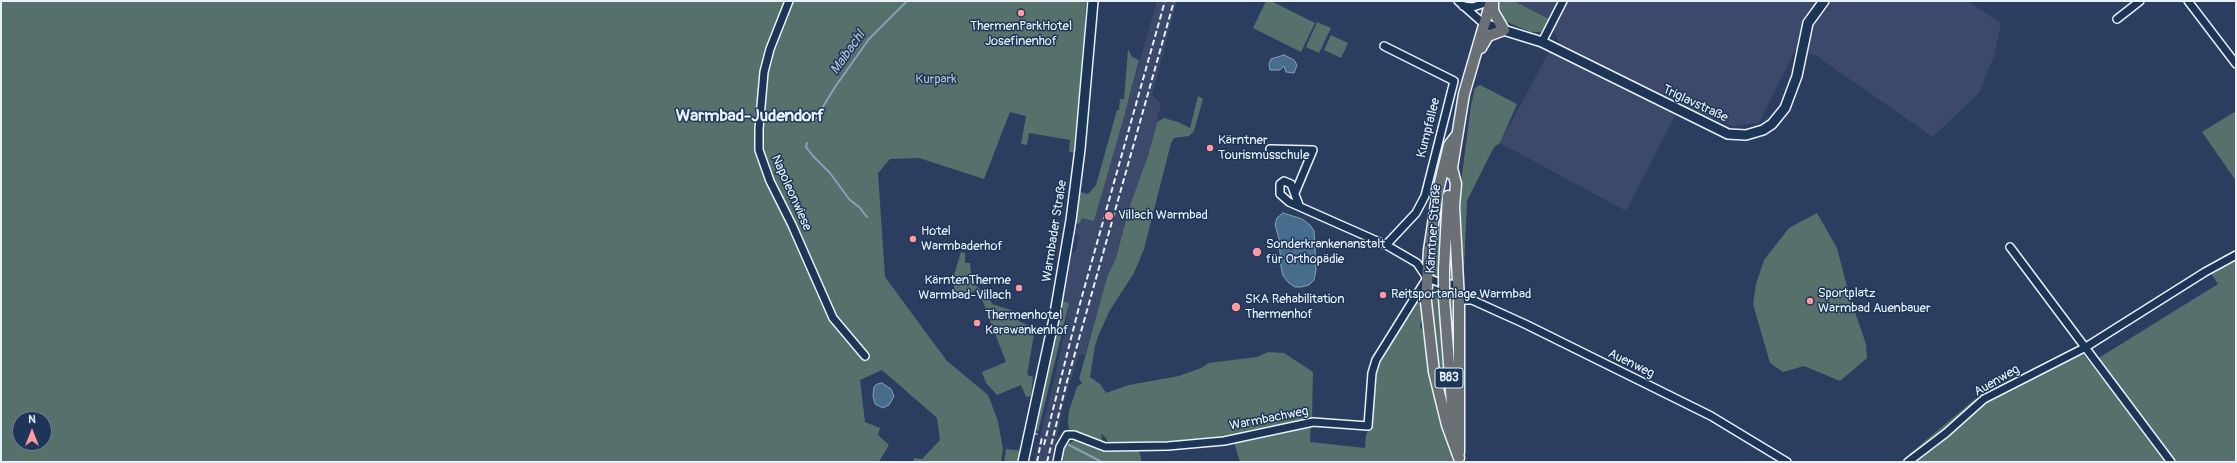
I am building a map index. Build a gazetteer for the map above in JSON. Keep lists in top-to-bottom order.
{
  "streets": {
    "main road": ["Kärntner Straße", "B83"],
    "street": [
      "Triglavstraße",
      "Kumpfallee",
      "Napoleonwiese",
      "Warmbader Straße",
      "Auenweg",
      "Warmbachweg"
    ]
  },
  "crossings": [
    ["Triglavstraße", "Kärntner Straße"]
  ],
  "districts": ["Warmbad-Judendorf"],
  "water": ["Maibachl"],
  "parks": ["Kurpark"],
  "places": [
    "ThermenParkHotel Josefinenhof",
    "Kärntner Tourismusschule",
    "Villach Warmbad",
    "Hotel Warmbaderhof",
    "Sonderkrankenanstalt für Orthopädie",
    "KärntenTherme Warmbad-Villach",
    "Reitsportanlage Warmbad",
    "Sportplatz Warmbad Auenbauer",
    "SKA Rehabilitation Thermenhof",
    "Thermenhotel Karawankenhof"
  ],
  "north": "top"
}
